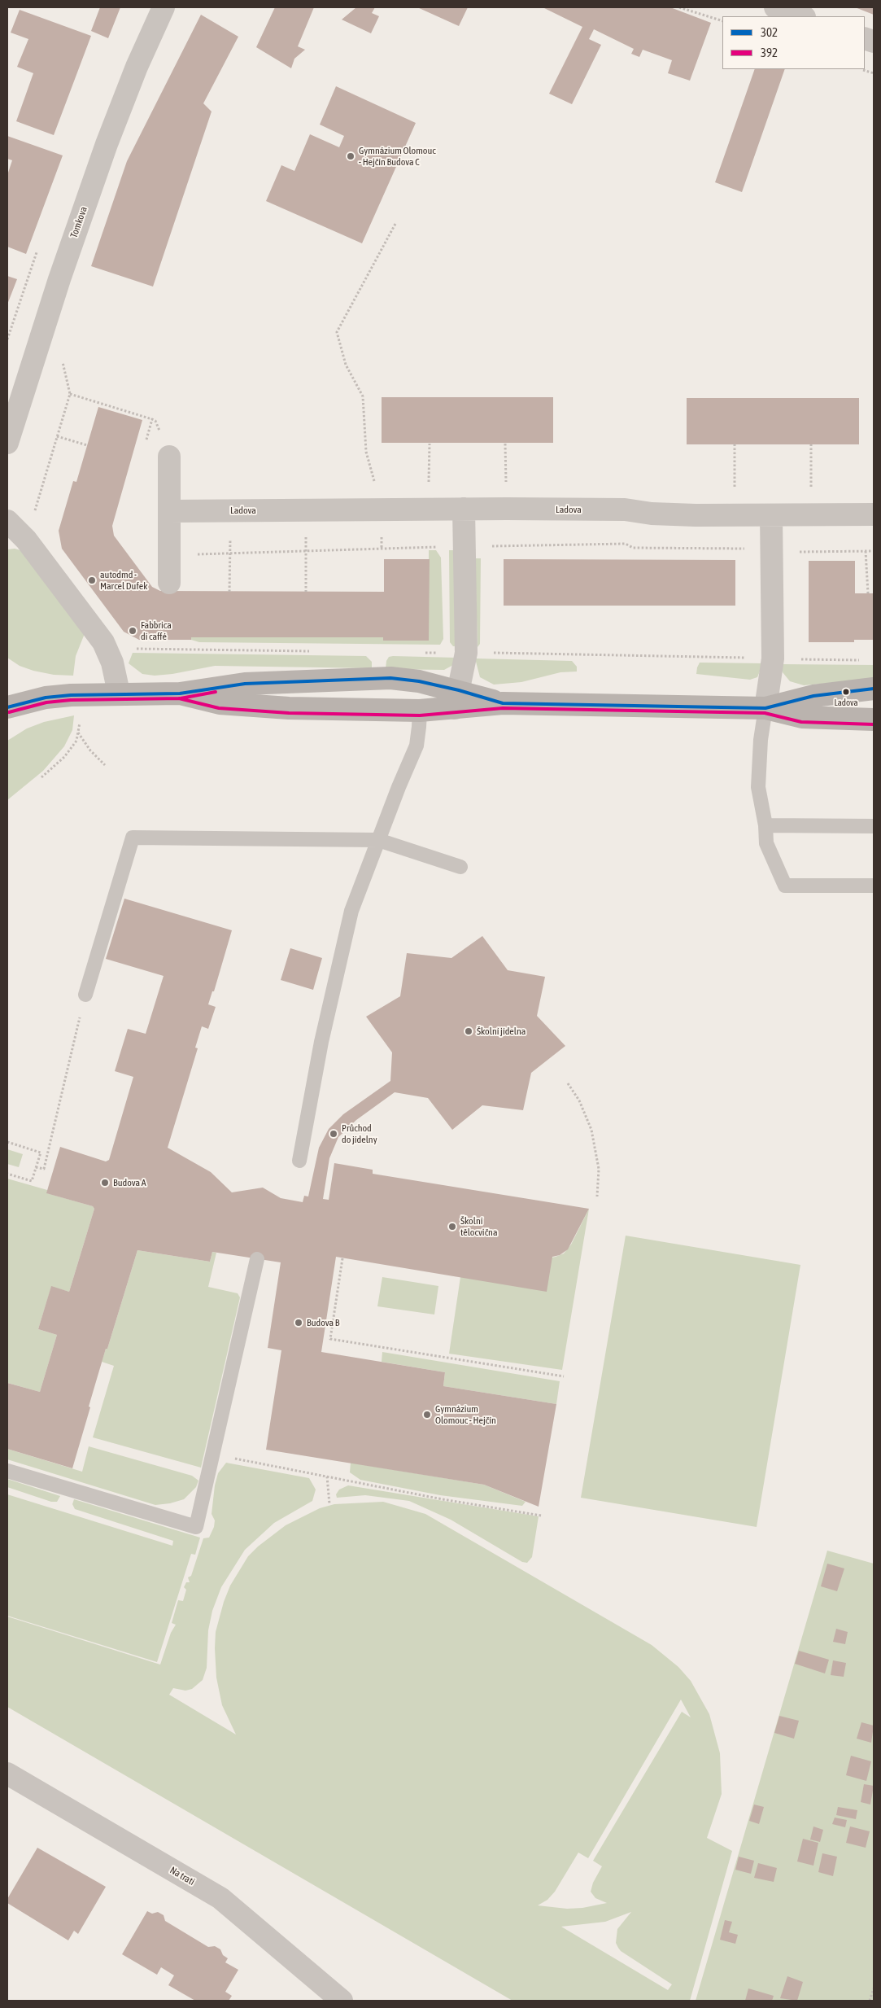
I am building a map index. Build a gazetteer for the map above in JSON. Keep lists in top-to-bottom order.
{
  "streets": {
    "street": ["Tomkova", "Ladova", "Na trati"]
  },
  "places": [
    "Gymnázium Olomouc - Hejčín Budova C",
    "autodmd - Marcel Dufek",
    "Fabbrica di caffé",
    "Ladova",
    "Školní jídelna",
    "Průchod do jídelny",
    "Budova A",
    "Školní tělocvična",
    "Budova B",
    "Gymnázium Olomouc - Hejčín"
  ],
  "lines": ["transit line 302", "transit line 392"],
  "legend": ["302", "392"]
}
